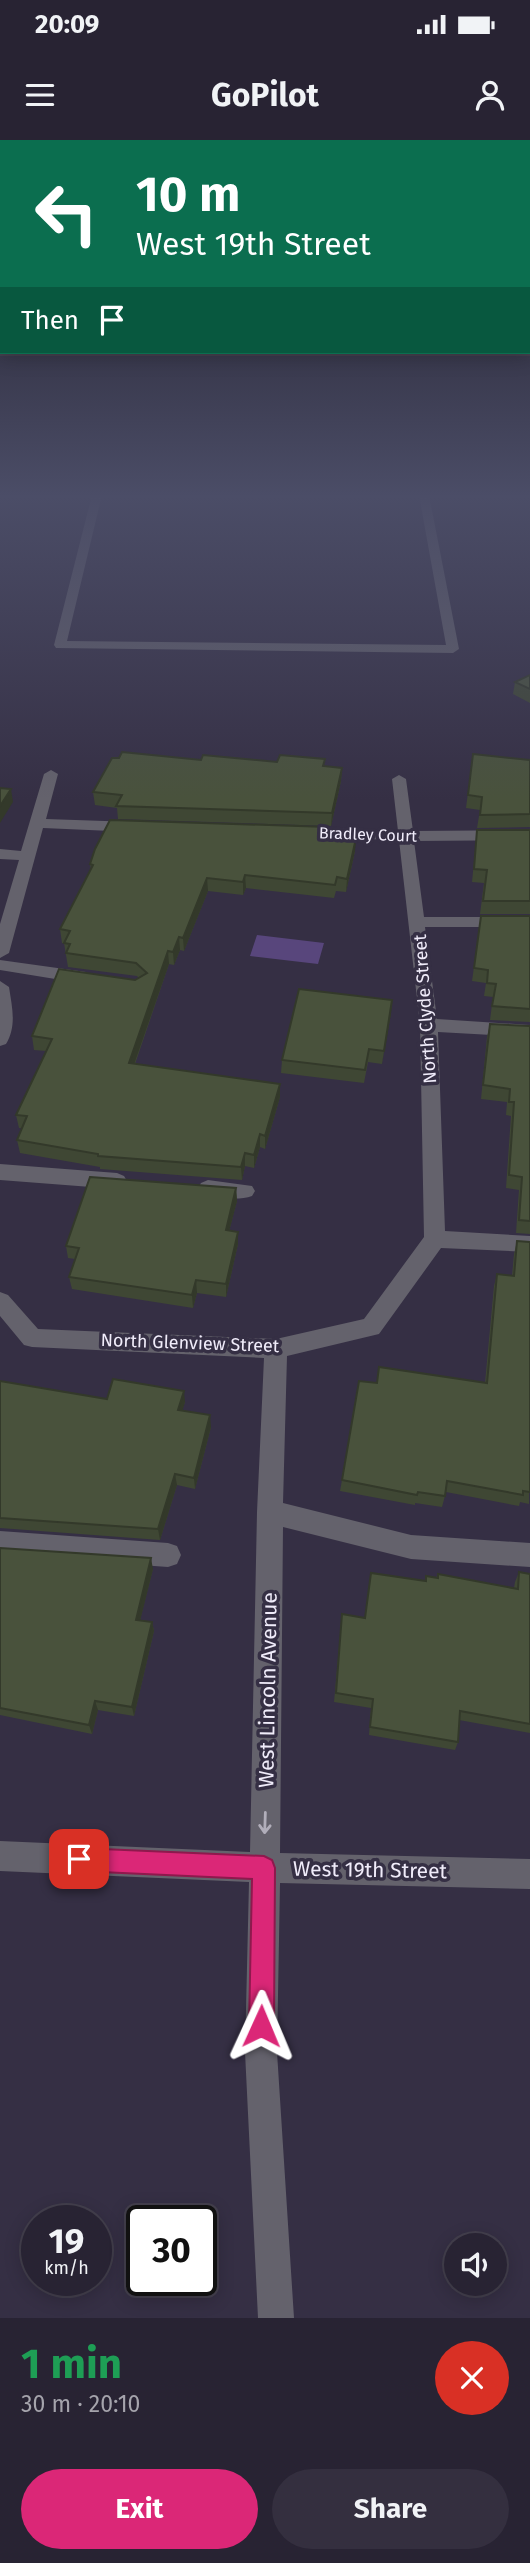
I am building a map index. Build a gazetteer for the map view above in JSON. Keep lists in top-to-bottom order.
{
  "streets": {
    "street": [
      "Bradley Court",
      "North Clyde Street",
      "North Glenview Street",
      "West Lincoln Avenue",
      "West 19th Street"
    ]
  },
  "crossings": [
    ["Bradley Court", "North Clyde Street"],
    ["North Clyde Street", "North Glenview Street"],
    ["North Glenview Street", "West Lincoln Avenue"],
    ["West Lincoln Avenue", "West 19th Street"]
  ],
  "one_way": ["West Lincoln Avenue"],
  "page": {
    "status": "20:09",
    "header": "GoPilot",
    "turn": ["10 m", "West 19th Street"],
    "then": "Then",
    "speed": "19 km/h",
    "limit": "30",
    "heading": ["1 min", "30 m · 20:10"],
    "buttons": ["Exit", "Share"]
  }
}
